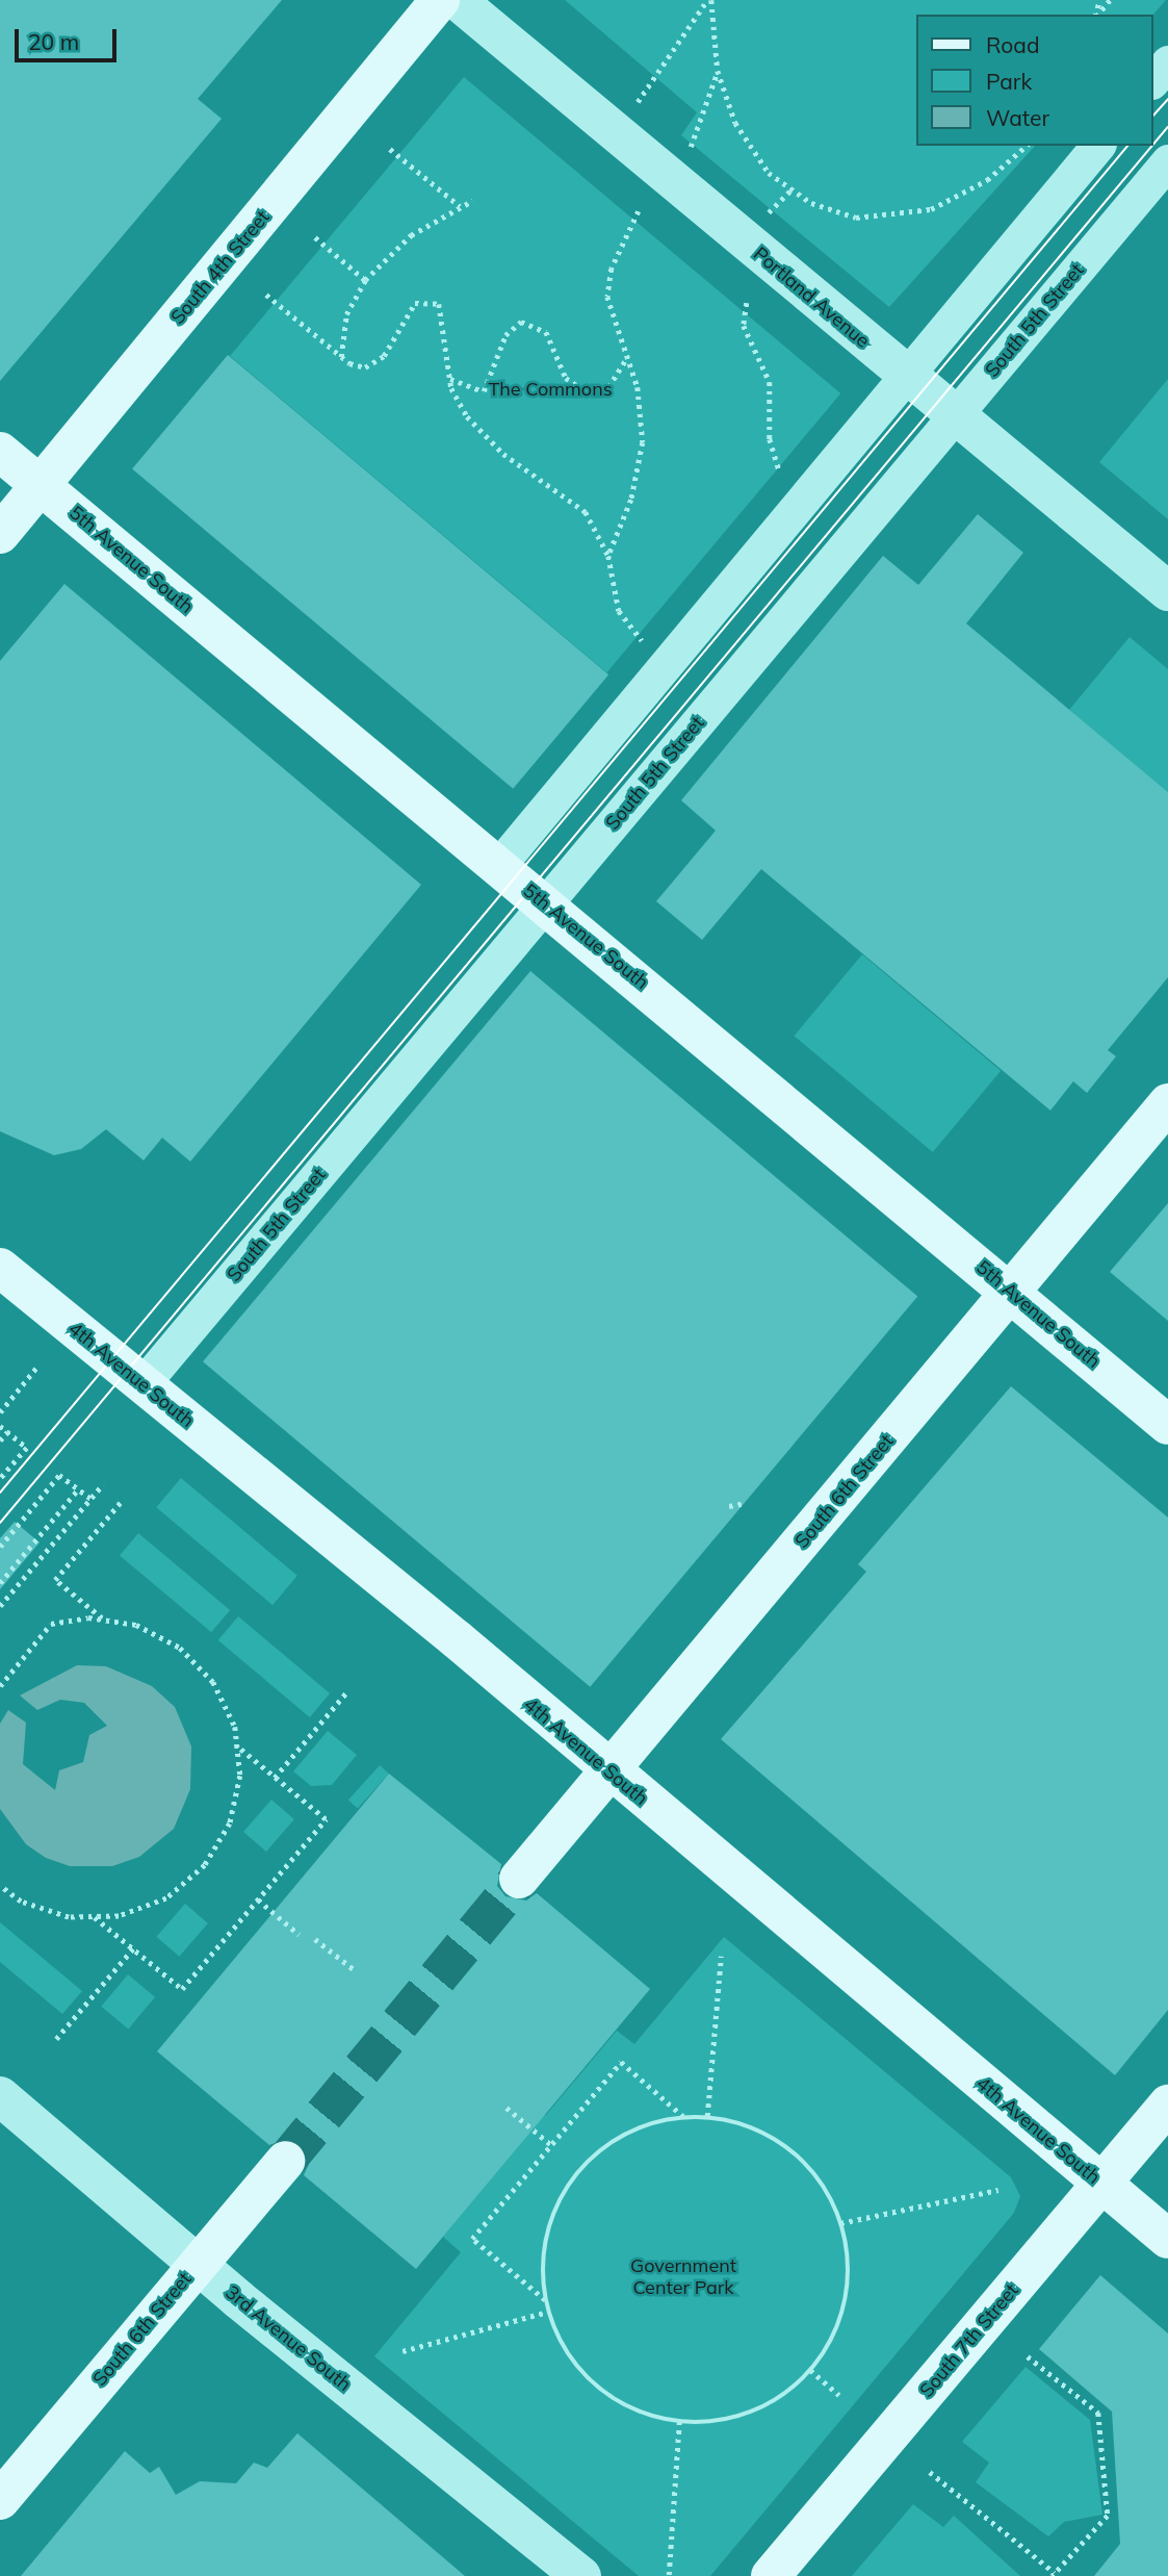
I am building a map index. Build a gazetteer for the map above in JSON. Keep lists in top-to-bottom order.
{
  "streets": {
    "main road": [
      "South 4th Street",
      "5th Avenue South",
      "4th Avenue South",
      "South 6th Street",
      "South 7th Street"
    ],
    "street": ["Portland Avenue", "South 5th Street", "3rd Avenue South"]
  },
  "crossings": [
    ["South 4th Street", "5th Avenue South"],
    ["Portland Avenue", "South 5th Street"],
    ["South 5th Street", "5th Avenue South"],
    ["South 5th Street", "4th Avenue South"],
    ["5th Avenue South", "South 6th Street"],
    ["4th Avenue South", "South 6th Street"],
    ["4th Avenue South", "South 7th Street"],
    ["South 6th Street", "3rd Avenue South"]
  ],
  "parks": ["The Commons", "Government Center Park"],
  "legend": ["Road", "Park", "Water"],
  "scale_bar": "20 m"
}
